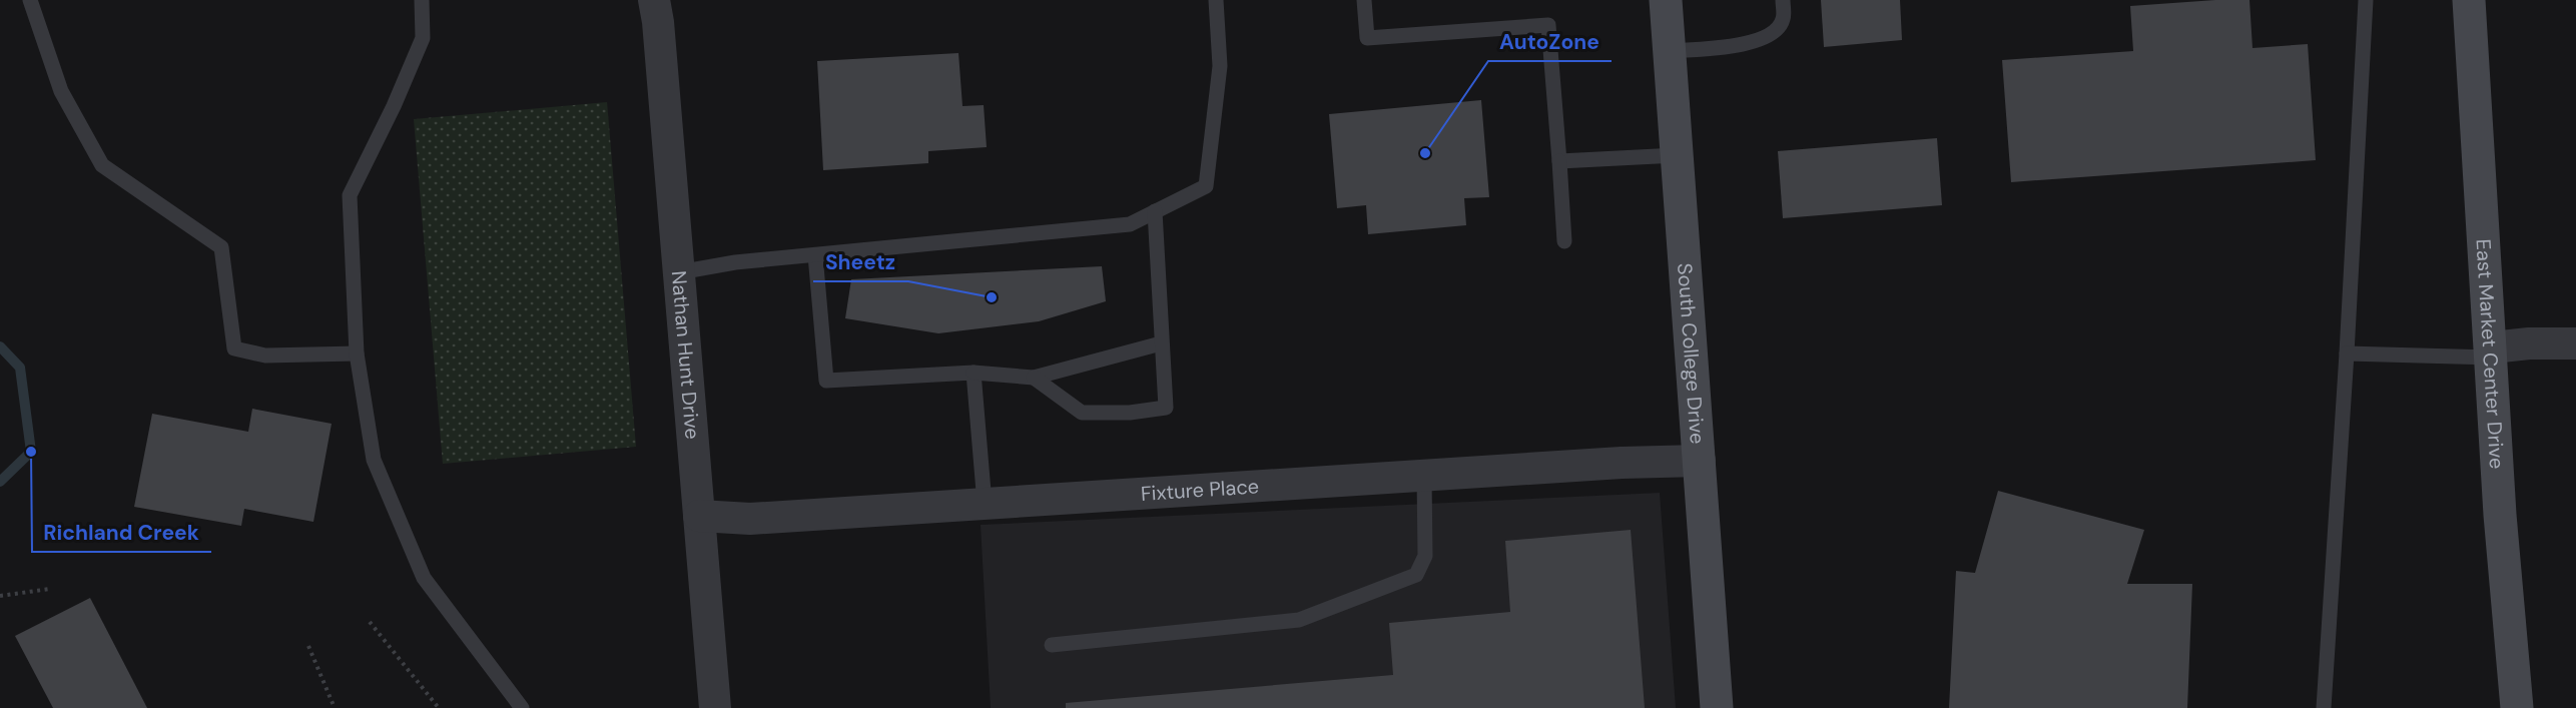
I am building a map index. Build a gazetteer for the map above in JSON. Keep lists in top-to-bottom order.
{
  "streets": {
    "main road": ["South College Drive", "East Market Center Drive"],
    "street": ["Nathan Hunt Drive", "Fixture Place"]
  },
  "crossings": [
    ["Nathan Hunt Drive", "Fixture Place"],
    ["South College Drive", "Fixture Place"]
  ],
  "places": ["AutoZone", "Sheetz", "Richland Creek"]
}
